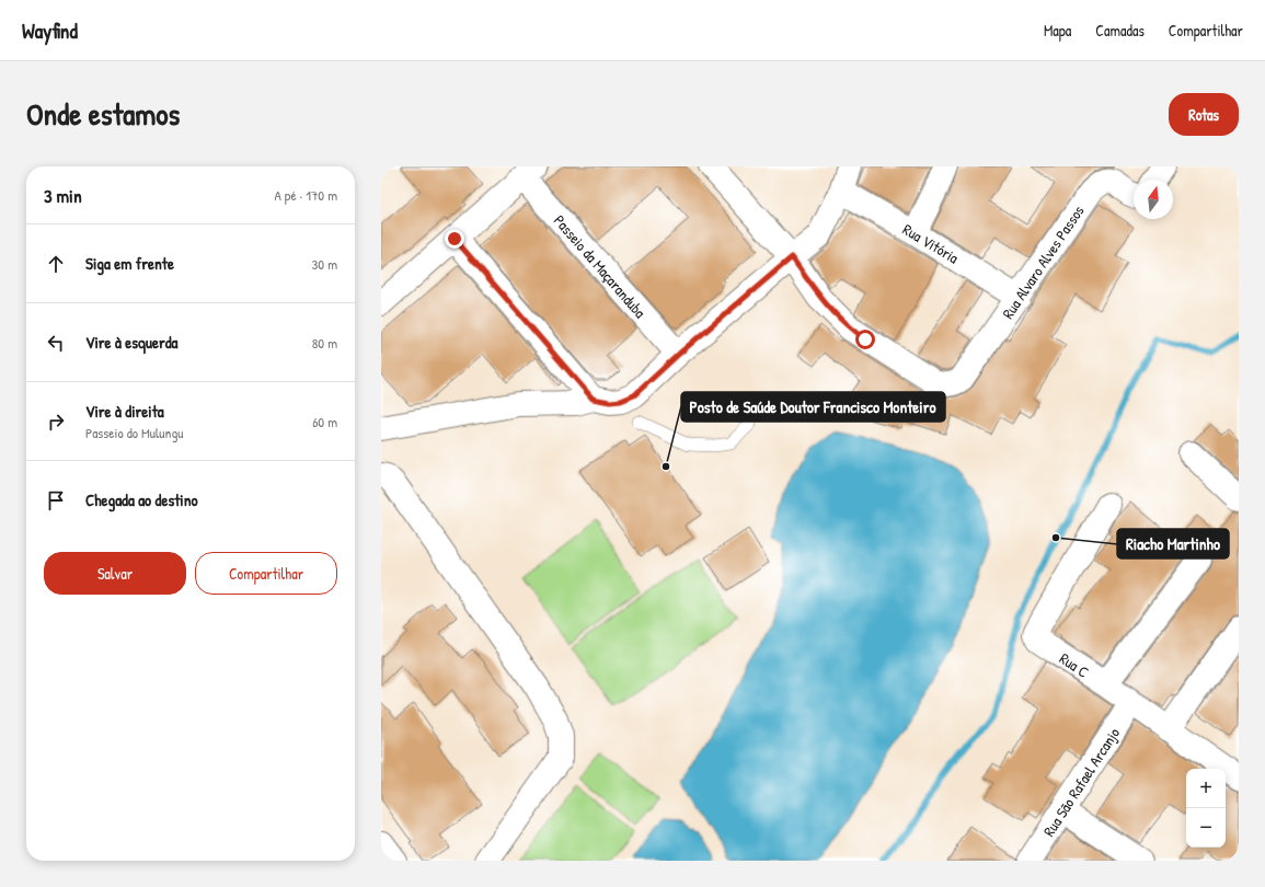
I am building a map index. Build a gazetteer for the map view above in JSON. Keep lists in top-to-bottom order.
{
  "streets": {
    "street": [
      "Rua Vitória",
      "Rua Alvaro Alves Passos",
      "Passeio da Maçaranduba",
      "Rua C",
      "Rua São Rafael Arcanjo"
    ]
  },
  "crossings": [
    ["Rua Vitória", "Rua Alvaro Alves Passos"],
    ["Rua C", "Rua São Rafael Arcanjo"]
  ],
  "places": ["Posto de Saúde Doutor Francisco Monteiro", "Riacho Martinho"],
  "north": "top",
  "page": {
    "header": "Wayfind",
    "nav": ["Mapa", "Camadas", "Compartilhar"],
    "title": "Onde estamos",
    "buttons": [
      "Rotas",
      ["Salvar", "Compartilhar"]
    ],
    "heading": ["3 min", "A pé · 170 m"],
    "list": [
      ["Siga em frente", "30 m"],
      ["Vire à esquerda", "80 m"],
      ["Vire à direita", "Passeio do Mulungu", "60 m"],
      "Chegada ao destino"
    ],
    "map_buttons": ["+", "−"]
  }
}
